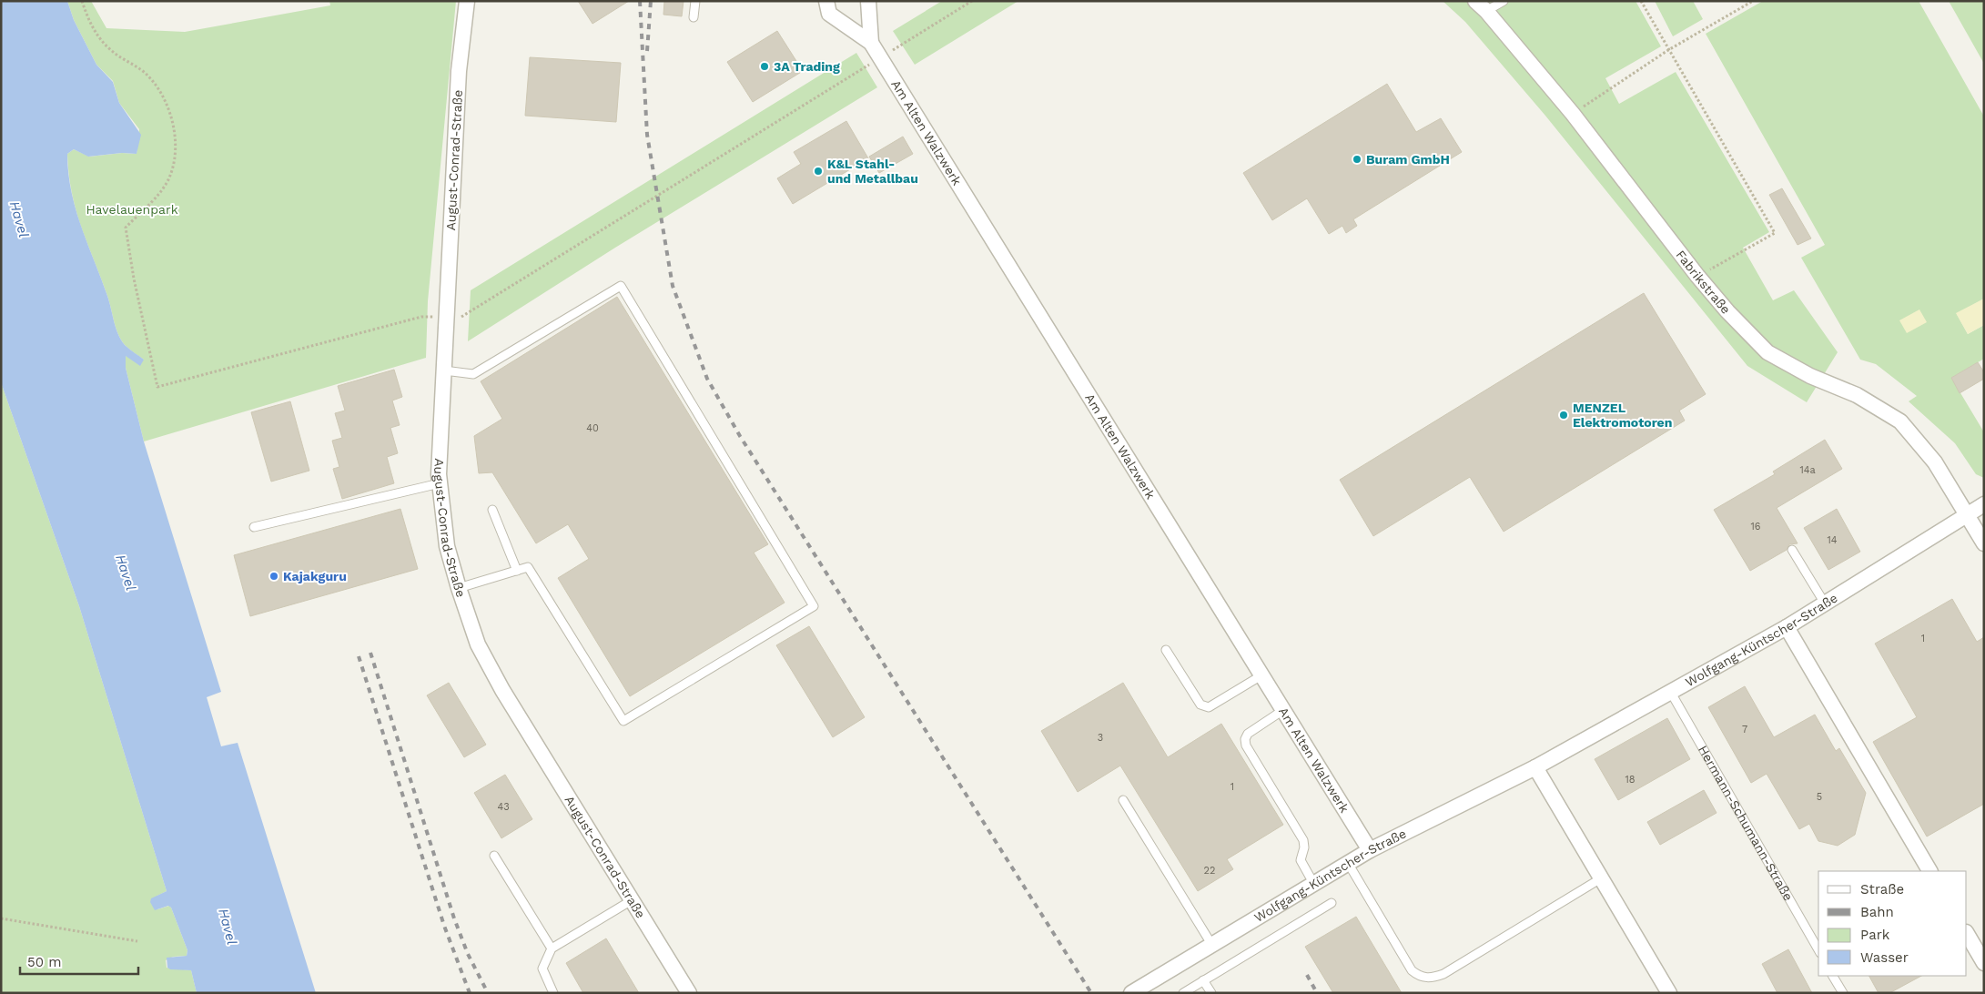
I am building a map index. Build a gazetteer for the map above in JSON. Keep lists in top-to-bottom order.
{
  "streets": {
    "street": [
      "Am Alten Walzwerk",
      "August-Conrad-Straße",
      "Fabrikstraße",
      "Wolfgang-Küntscher-Straße"
    ],
    "lane": ["Hermann-Schumann-Straße"]
  },
  "crossings": [
    ["Am Alten Walzwerk", "Wolfgang-Küntscher-Straße"],
    ["Fabrikstraße", "Wolfgang-Küntscher-Straße"],
    ["Wolfgang-Küntscher-Straße", "Hermann-Schumann-Straße"]
  ],
  "water": ["Havel"],
  "parks": ["Havelauenpark"],
  "places": [
    "3A Trading",
    "Buram GmbH",
    "K&L Stahl- und Metallbau",
    "MENZEL Elektromotoren",
    "Kajakguru"
  ],
  "house_numbers": [
    "40",
    "14a",
    "16",
    "14",
    "1",
    "7",
    "3",
    "18",
    "1",
    "5",
    "43",
    "22"
  ],
  "legend": [
    "Straße",
    "Bahn",
    "Park",
    "Wasser"
  ],
  "scale_bar": "50 m"
}
